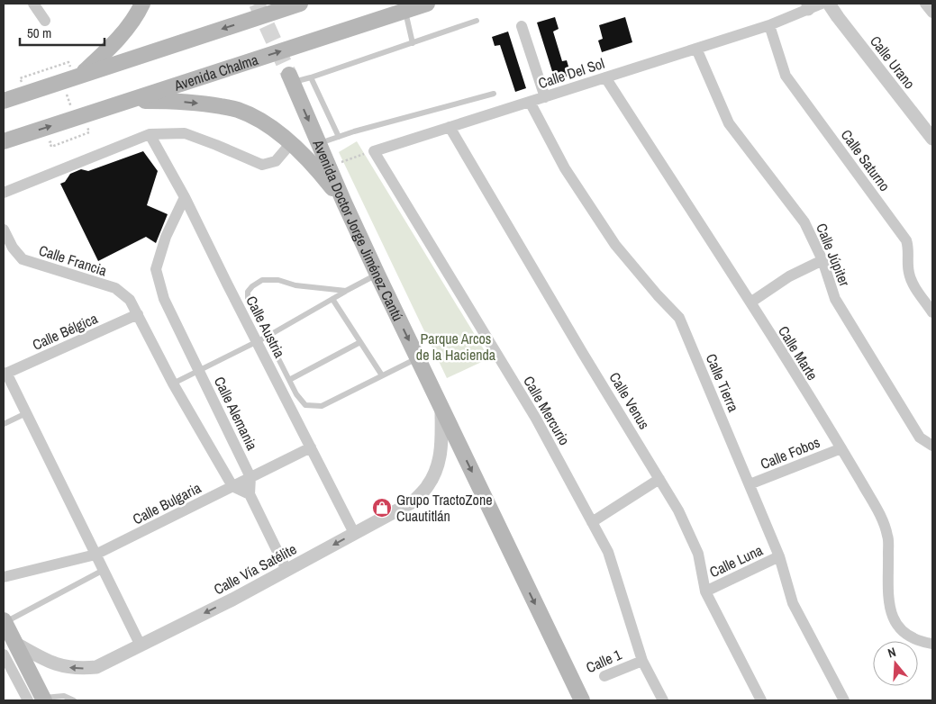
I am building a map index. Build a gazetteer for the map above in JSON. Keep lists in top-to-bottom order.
{
  "streets": {
    "main road": ["Avenida Chalma", "Avenida Doctor Jorge Jiménez Cantú"],
    "street": [
      "Calle Urano",
      "Calle Del Sol",
      "Calle Saturno",
      "Calle Júpiter",
      "Calle Francia",
      "Calle Austria",
      "Calle Bélgica",
      "Calle Marte",
      "Calle Tierra",
      "Calle Venus",
      "Calle Mercurio",
      "Calle Alemania",
      "Calle Fobos",
      "Calle Bulgaria",
      "Calle Luna",
      "Calle Vía Satélite",
      "Calle 1"
    ]
  },
  "crossings": [
    ["Calle Del Sol", "Calle Saturno"],
    ["Calle Del Sol", "Calle Júpiter"],
    ["Calle Del Sol", "Calle Marte"],
    ["Calle Del Sol", "Calle Tierra"],
    ["Calle Del Sol", "Calle Venus"],
    ["Calle Del Sol", "Calle Mercurio"],
    ["Avenida Doctor Jorge Jiménez Cantú", "Calle Vía Satélite"],
    ["Calle Francia", "Calle Bélgica"],
    ["Calle Francia", "Calle Bulgaria"],
    ["Calle Austria", "Calle Alemania"],
    ["Calle Austria", "Calle Bulgaria"],
    ["Calle Austria", "Calle Vía Satélite"],
    ["Calle Marte", "Calle Fobos"],
    ["Calle Tierra", "Calle Fobos"],
    ["Calle Tierra", "Calle Luna"],
    ["Calle Venus", "Calle Luna"],
    ["Calle Mercurio", "Calle 1"],
    ["Calle Alemania", "Calle Bulgaria"],
    ["Calle Alemania", "Calle Vía Satélite"]
  ],
  "one_way": ["Avenida Doctor Jorge Jiménez Cantú", "Calle Vía Satélite"],
  "parks": ["Parque Arcos de la Hacienda"],
  "places": {
    "shop": ["Grupo TractoZone Cuautitlán"]
  },
  "scale_bar": "50 m",
  "north": "top"
}
